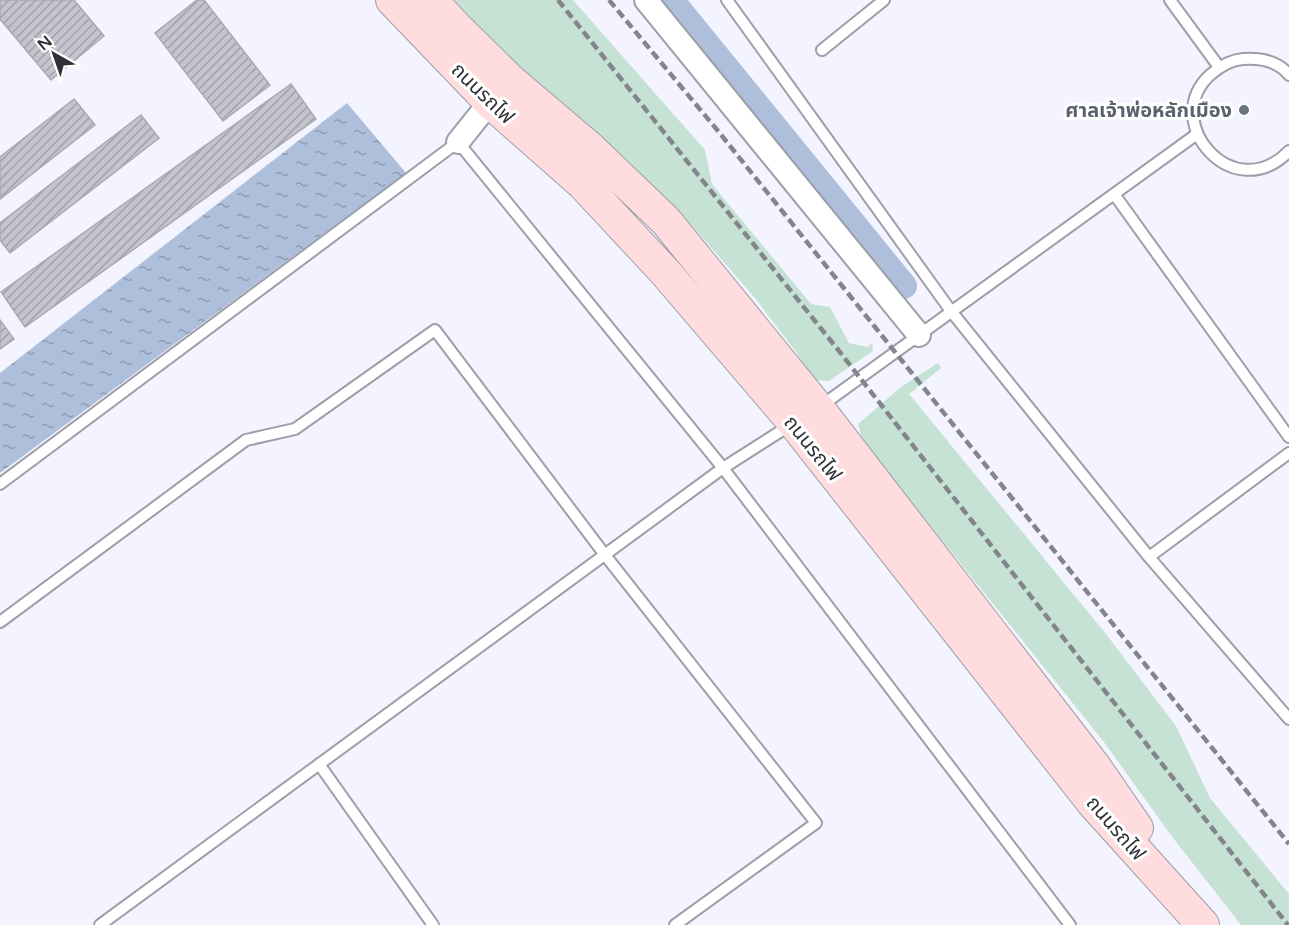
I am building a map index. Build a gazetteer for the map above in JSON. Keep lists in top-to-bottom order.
{
  "streets": {
    "main road": ["ถนนรถไฟ"]
  },
  "places": ["ศาลเจ้าพ่อหลักเมือง"],
  "north": "top left"
}
